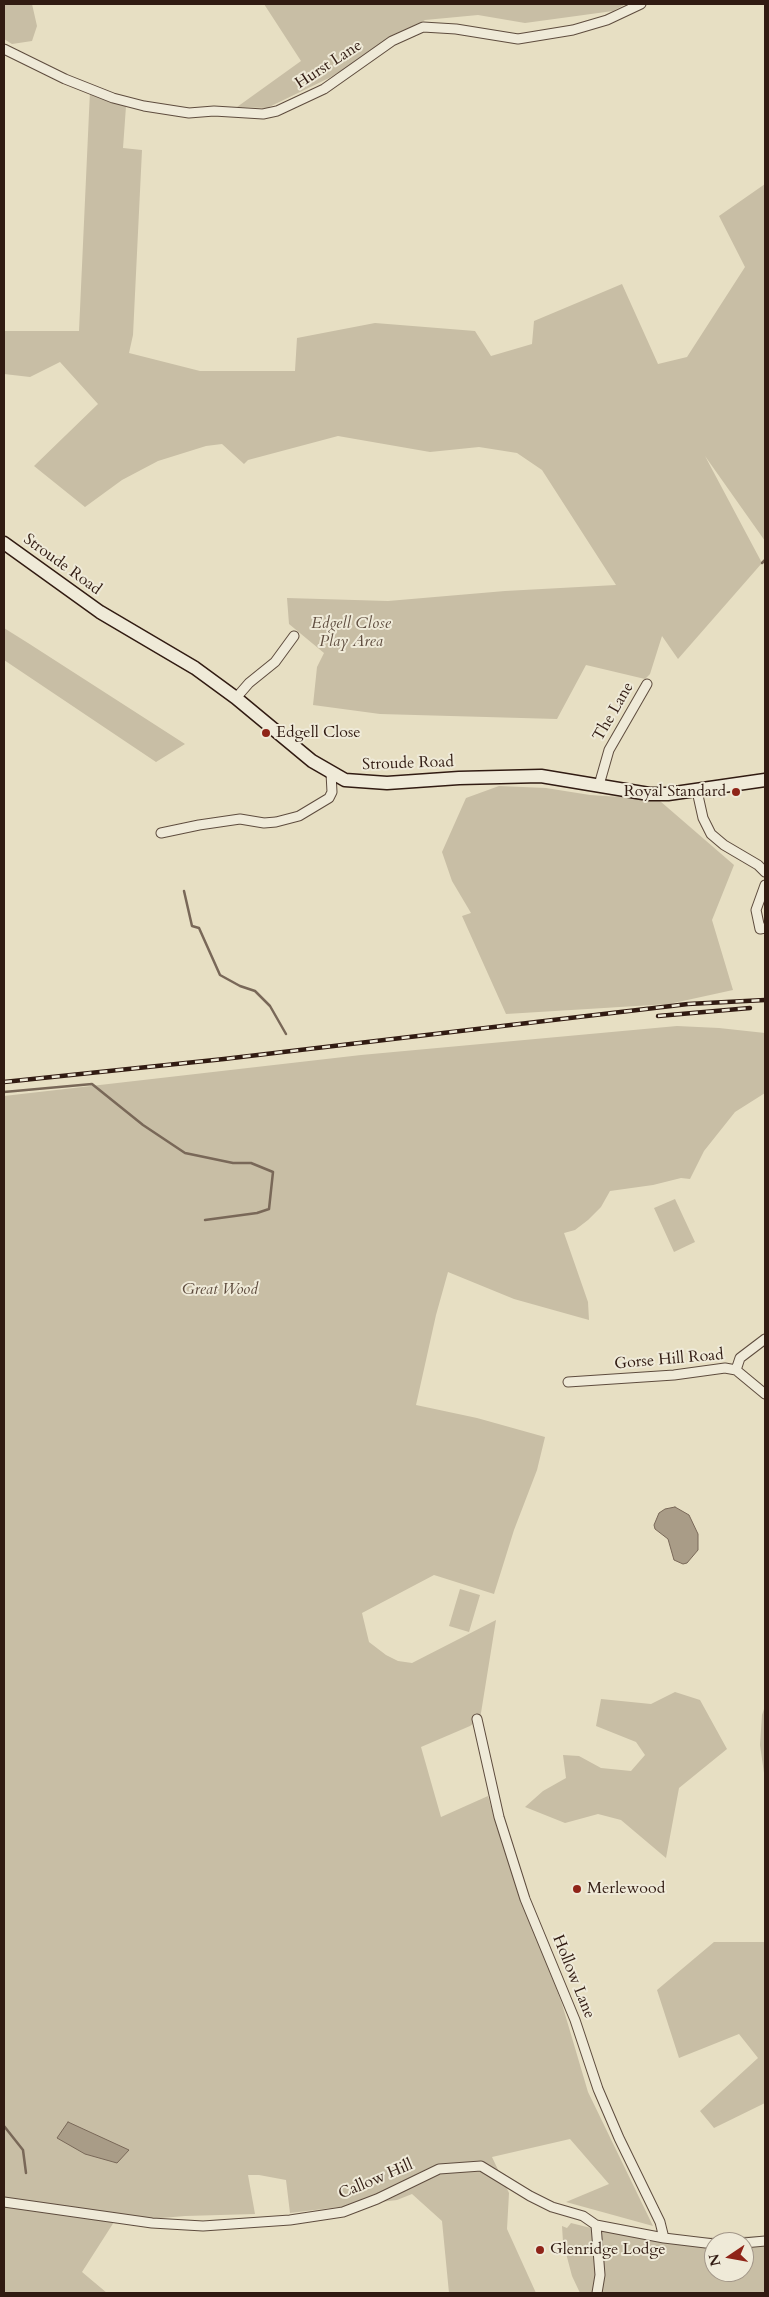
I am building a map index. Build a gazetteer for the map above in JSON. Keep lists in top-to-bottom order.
{
  "streets": {
    "street": [
      "Hurst Lane",
      "Stroude Road",
      "The Lane",
      "Gorse Hill Road",
      "Hollow Lane",
      "Callow Hill"
    ]
  },
  "crossings": [
    ["Stroude Road", "The Lane"],
    ["Hollow Lane", "Callow Hill"]
  ],
  "parks": ["Edgell Close Play Area", "Great Wood"],
  "places": [
    "Edgell Close",
    "Royal Standard",
    "Merlewood",
    "Glenridge Lodge"
  ],
  "north": "left"
}
